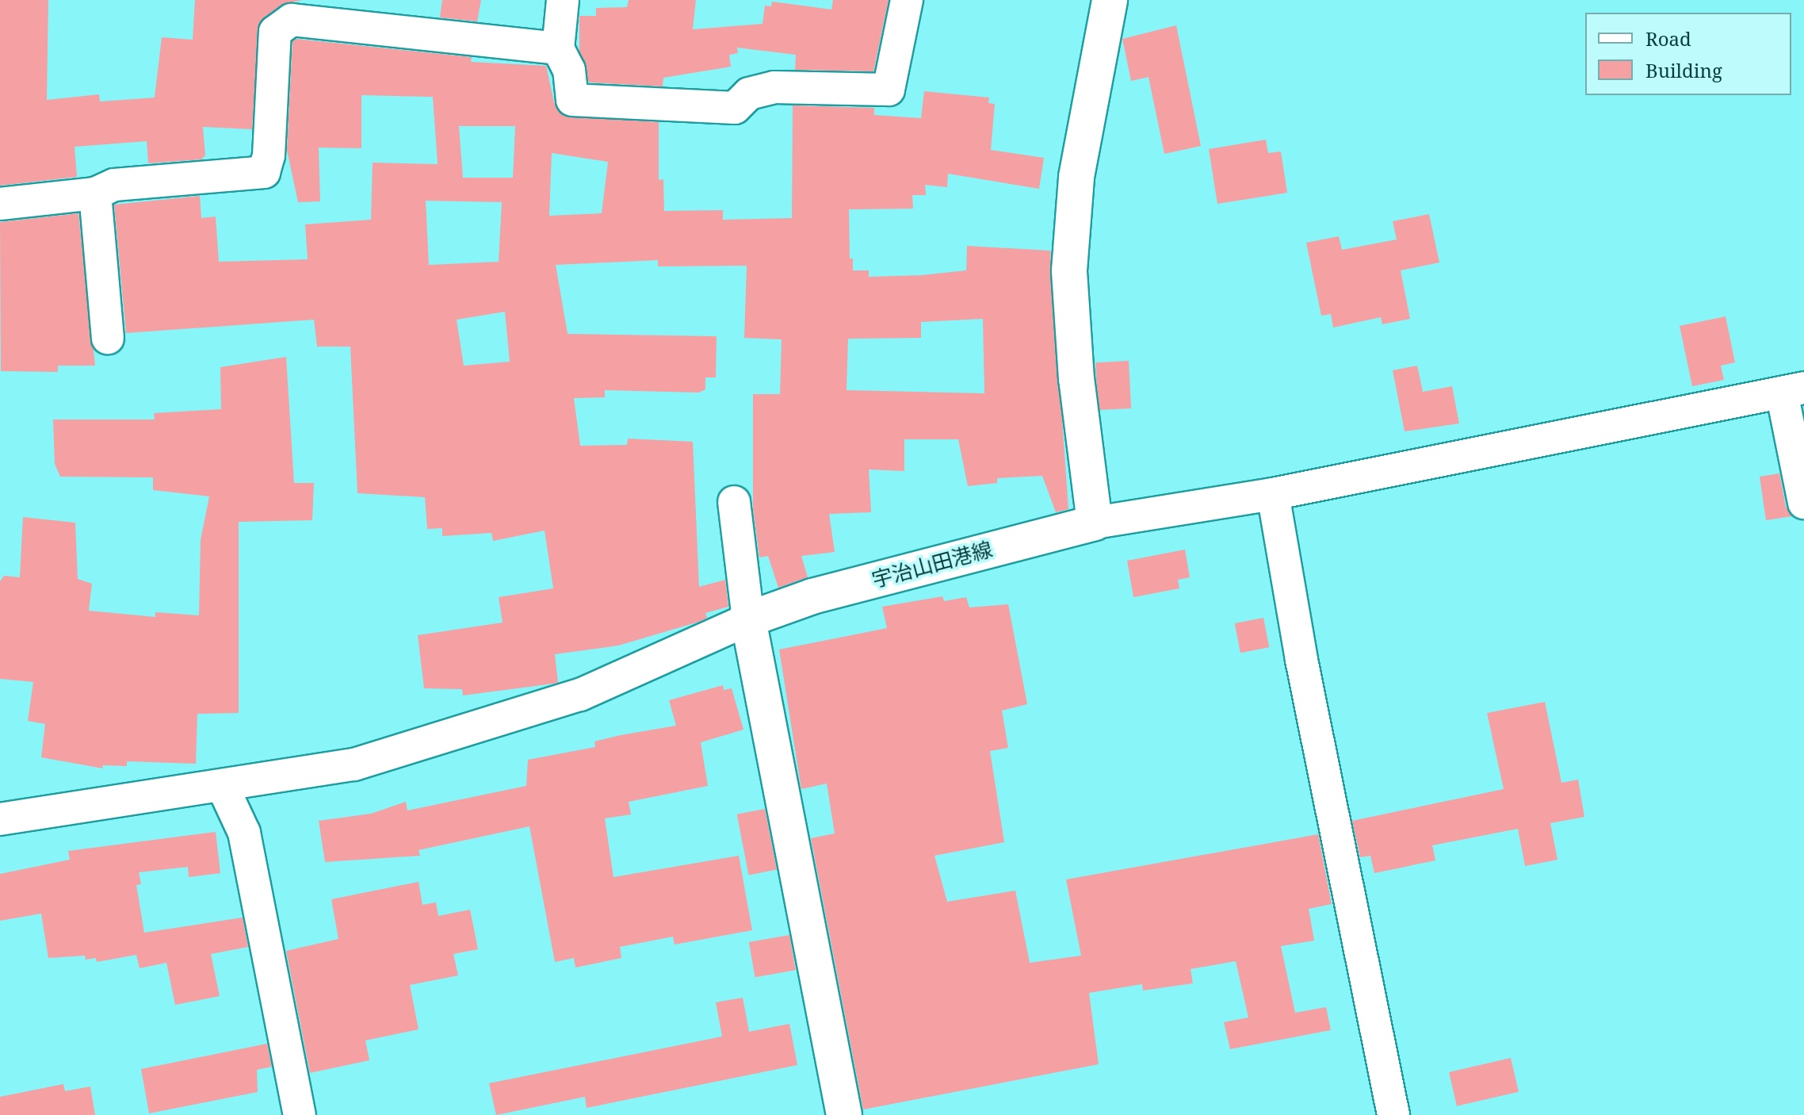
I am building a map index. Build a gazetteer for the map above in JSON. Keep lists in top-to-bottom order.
{
  "streets": {
    "main road": ["宇治山田港線"]
  },
  "legend": ["Road", "Building"]
}
